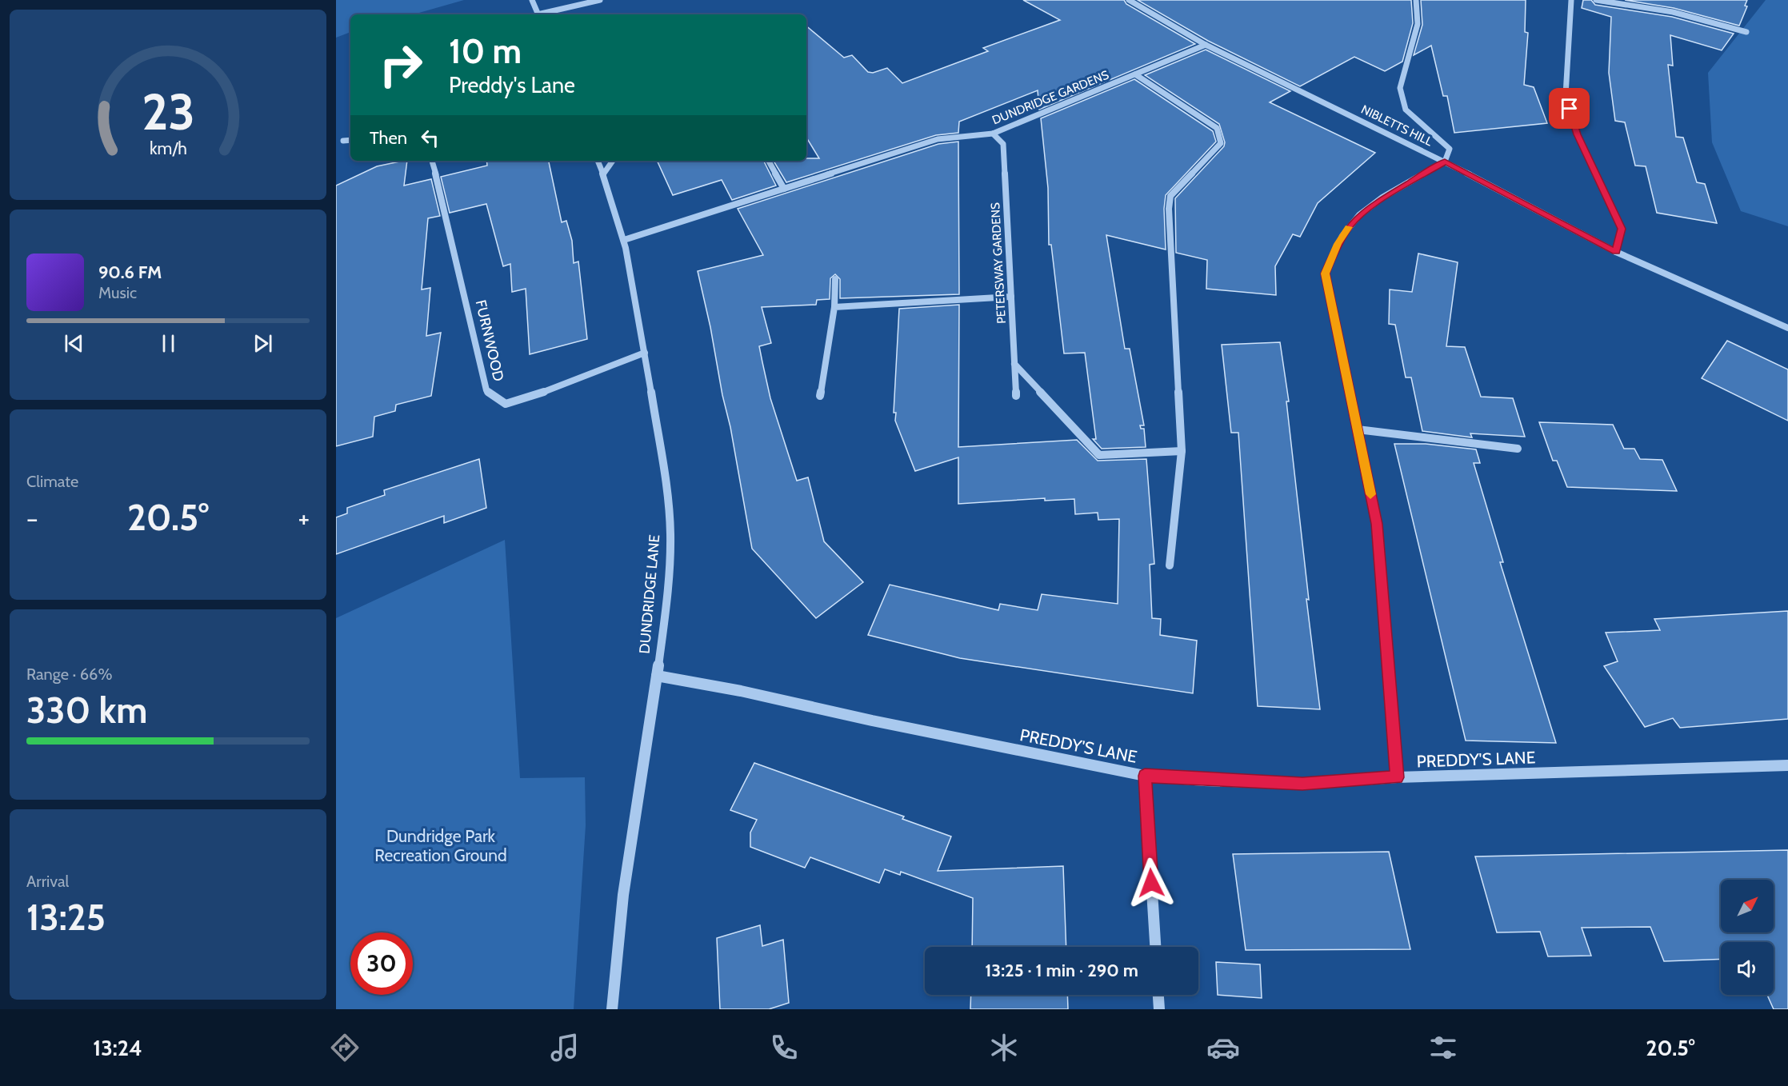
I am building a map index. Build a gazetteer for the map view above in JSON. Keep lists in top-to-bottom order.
{
  "streets": {
    "street": [
      "DUNDRIDGE GARDENS",
      "NIBLETTS HILL",
      "PETERSWAY GARDENS",
      "FURNWOOD",
      "DUNDRIDGE LANE",
      "PREDDY'S LANE"
    ]
  },
  "crossings": [
    ["DUNDRIDGE GARDENS", "NIBLETTS HILL"],
    ["DUNDRIDGE GARDENS", "PETERSWAY GARDENS"],
    ["DUNDRIDGE GARDENS", "DUNDRIDGE LANE"],
    ["FURNWOOD", "DUNDRIDGE LANE"],
    ["DUNDRIDGE LANE", "PREDDY'S LANE"]
  ],
  "parks": ["Dundridge Park Recreation Ground"],
  "north": "top right",
  "page": {
    "turn": ["10 m", "Preddy's Lane"],
    "then": "Then",
    "song": ["90.6 FM", "Music"],
    "tile": [
      "Climate",
      ["Range · 66%", "330 km"],
      ["Arrival", "13:25"]
    ],
    "heat": ["−", "20.5°", "+"],
    "limit": "30",
    "trip": "13:25 · 1 min · 290 m",
    "tabs": ["13:24", "20.5°"],
    "gauge": ["23", "km/h"]
  }
}
